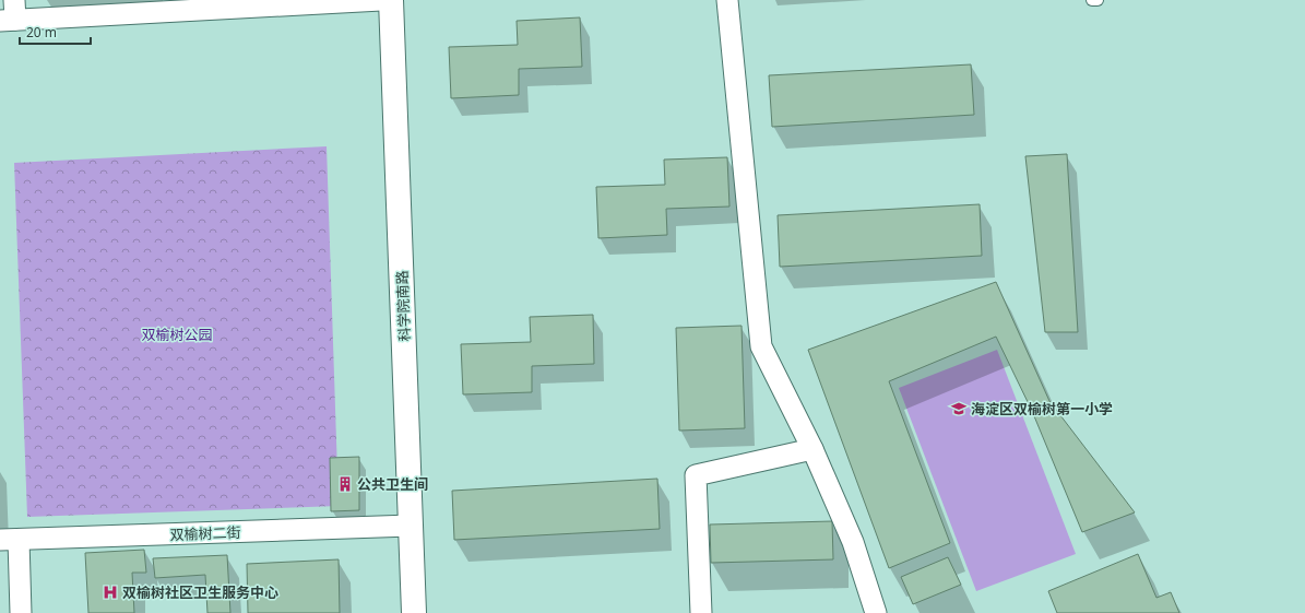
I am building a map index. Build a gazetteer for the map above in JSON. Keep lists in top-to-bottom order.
{
  "streets": {
    "street": ["科学院南路", "双榆树二街"]
  },
  "crossings": [
    ["科学院南路", "双榆树二街"]
  ],
  "parks": ["双榆树公园"],
  "places": {
    "school or university": ["海淀区双榆树第一小学"],
    "building": ["公共卫生间"],
    "hospital": ["双榆树社区卫生服务中心"]
  },
  "scale_bar": "20 m"
}
